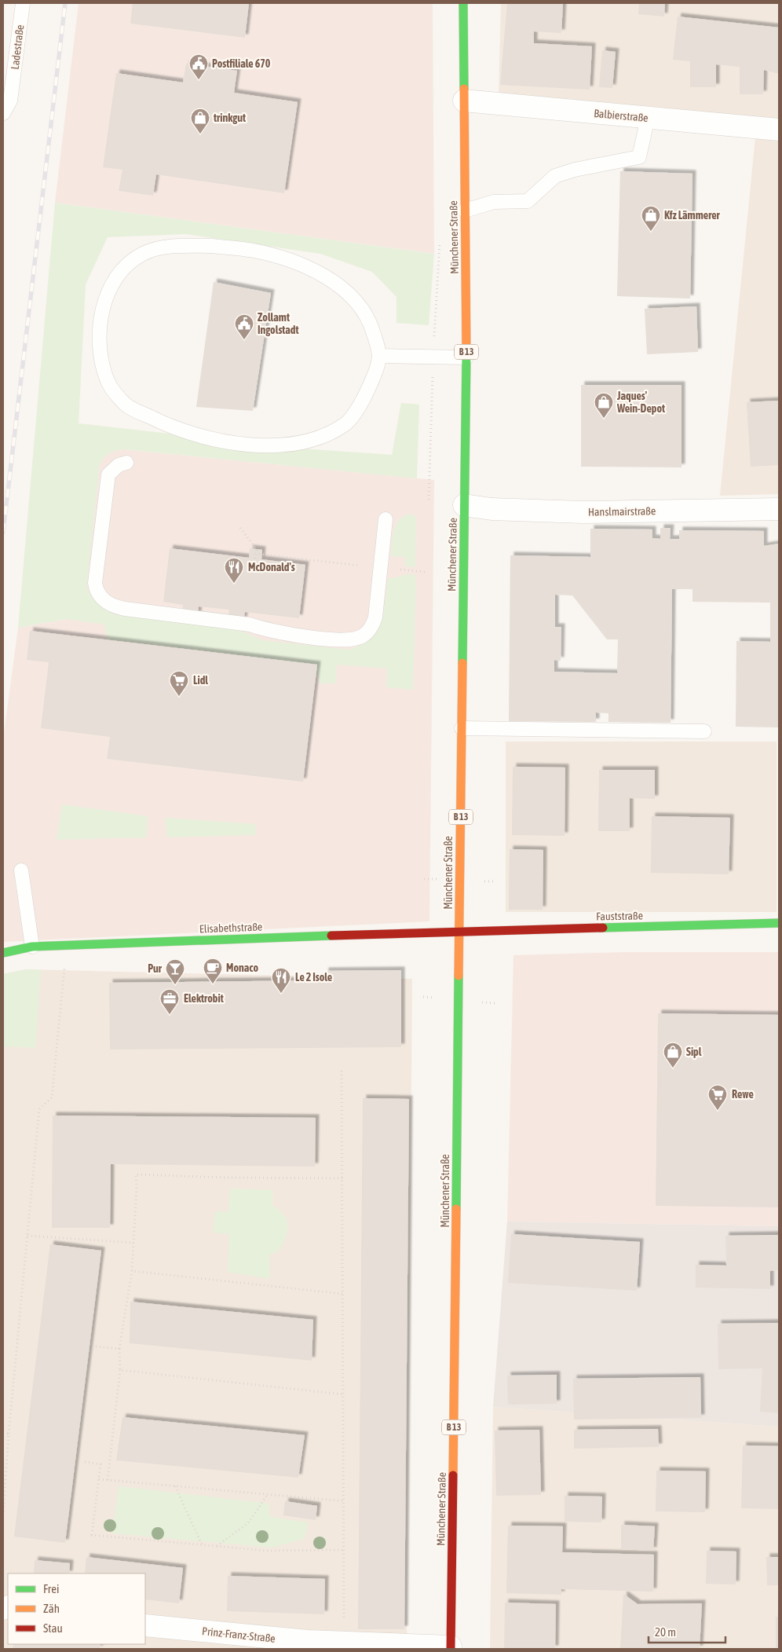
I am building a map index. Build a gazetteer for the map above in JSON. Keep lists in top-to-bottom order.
{
  "streets": {
    "main road": [
      "Münchener Straße",
      "B 13",
      "Fauststraße",
      "Elisabethstraße"
    ],
    "street": ["Balbierstraße", "Hanslmairstraße", "Prinz-Franz-Straße"],
    "lane": ["Ladestraße"]
  },
  "crossings": [
    ["Balbierstraße", "Münchener Straße"],
    ["Münchener Straße", "Hanslmairstraße"],
    ["Münchener Straße", "Fauststraße"],
    ["Münchener Straße", "Elisabethstraße"],
    ["Münchener Straße", "Prinz-Franz-Straße"],
    ["Fauststraße", "Elisabethstraße"]
  ],
  "places": {
    "public building": ["Postfiliale 670", "Zollamt Ingolstadt"],
    "shop": [
      "trinkgut",
      "Kfz Lämmerer",
      "Jaques' Wein-Depot",
      "Sipl"
    ],
    "restaurant": ["McDonald's", "Le 2 Isole"],
    "supermarket": ["Lidl", "Rewe"],
    "cafe": ["Monaco"],
    "bar": ["Pur"],
    "office": ["Elektrobit"]
  },
  "legend": ["Frei", "Zäh", "Stau"],
  "scale_bar": "20 m"
}
